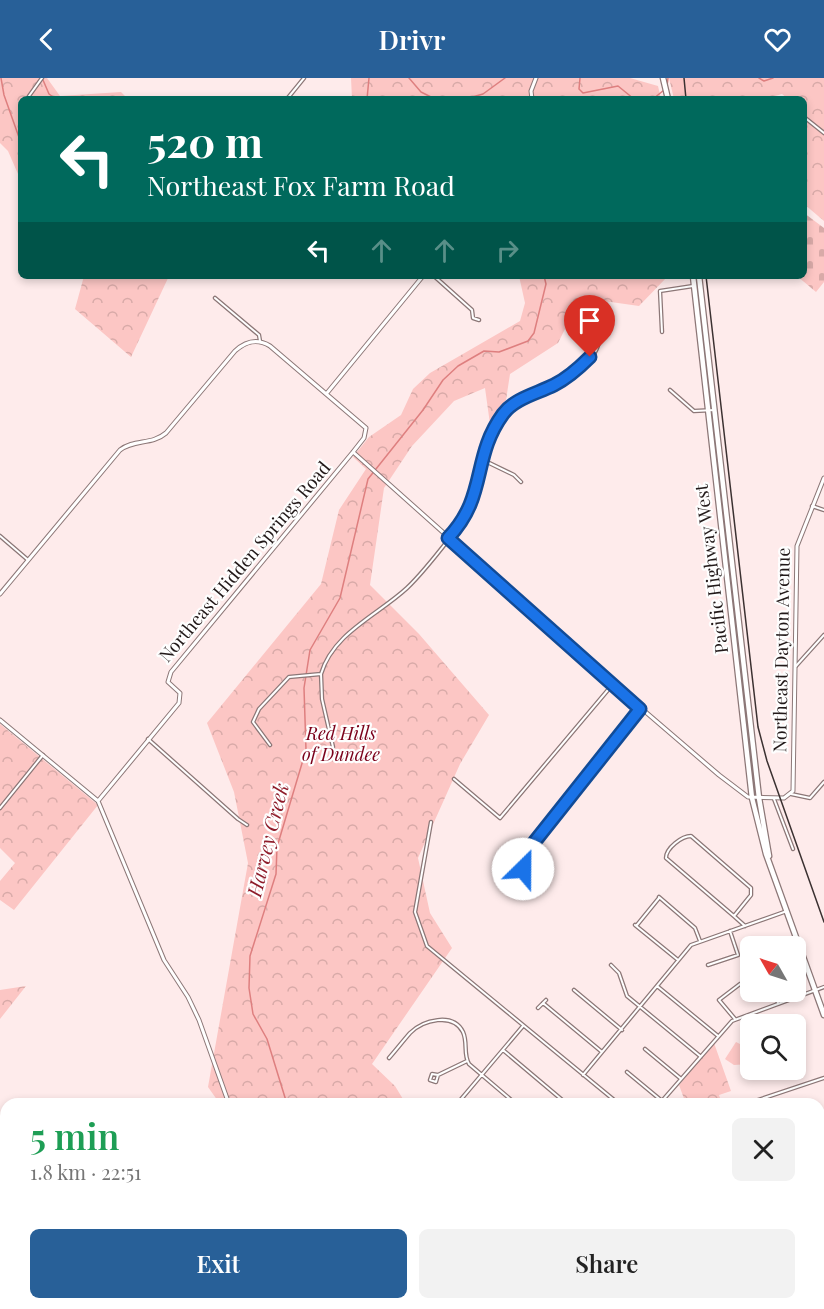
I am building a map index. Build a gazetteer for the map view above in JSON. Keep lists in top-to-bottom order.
{
  "streets": {
    "main road": ["Pacific Highway West"],
    "street": ["Northeast Hidden Springs Road", "Northeast Dayton Avenue"]
  },
  "water": ["Harvey Creek"],
  "parks": ["Red Hills of Dundee"],
  "north": "top left",
  "page": {
    "header": "Drivr",
    "turn": ["520 m", "Northeast Fox Farm Road"],
    "heading": ["5 min", "1.8 km · 22:51"],
    "buttons": ["Exit", "Share"]
  }
}
